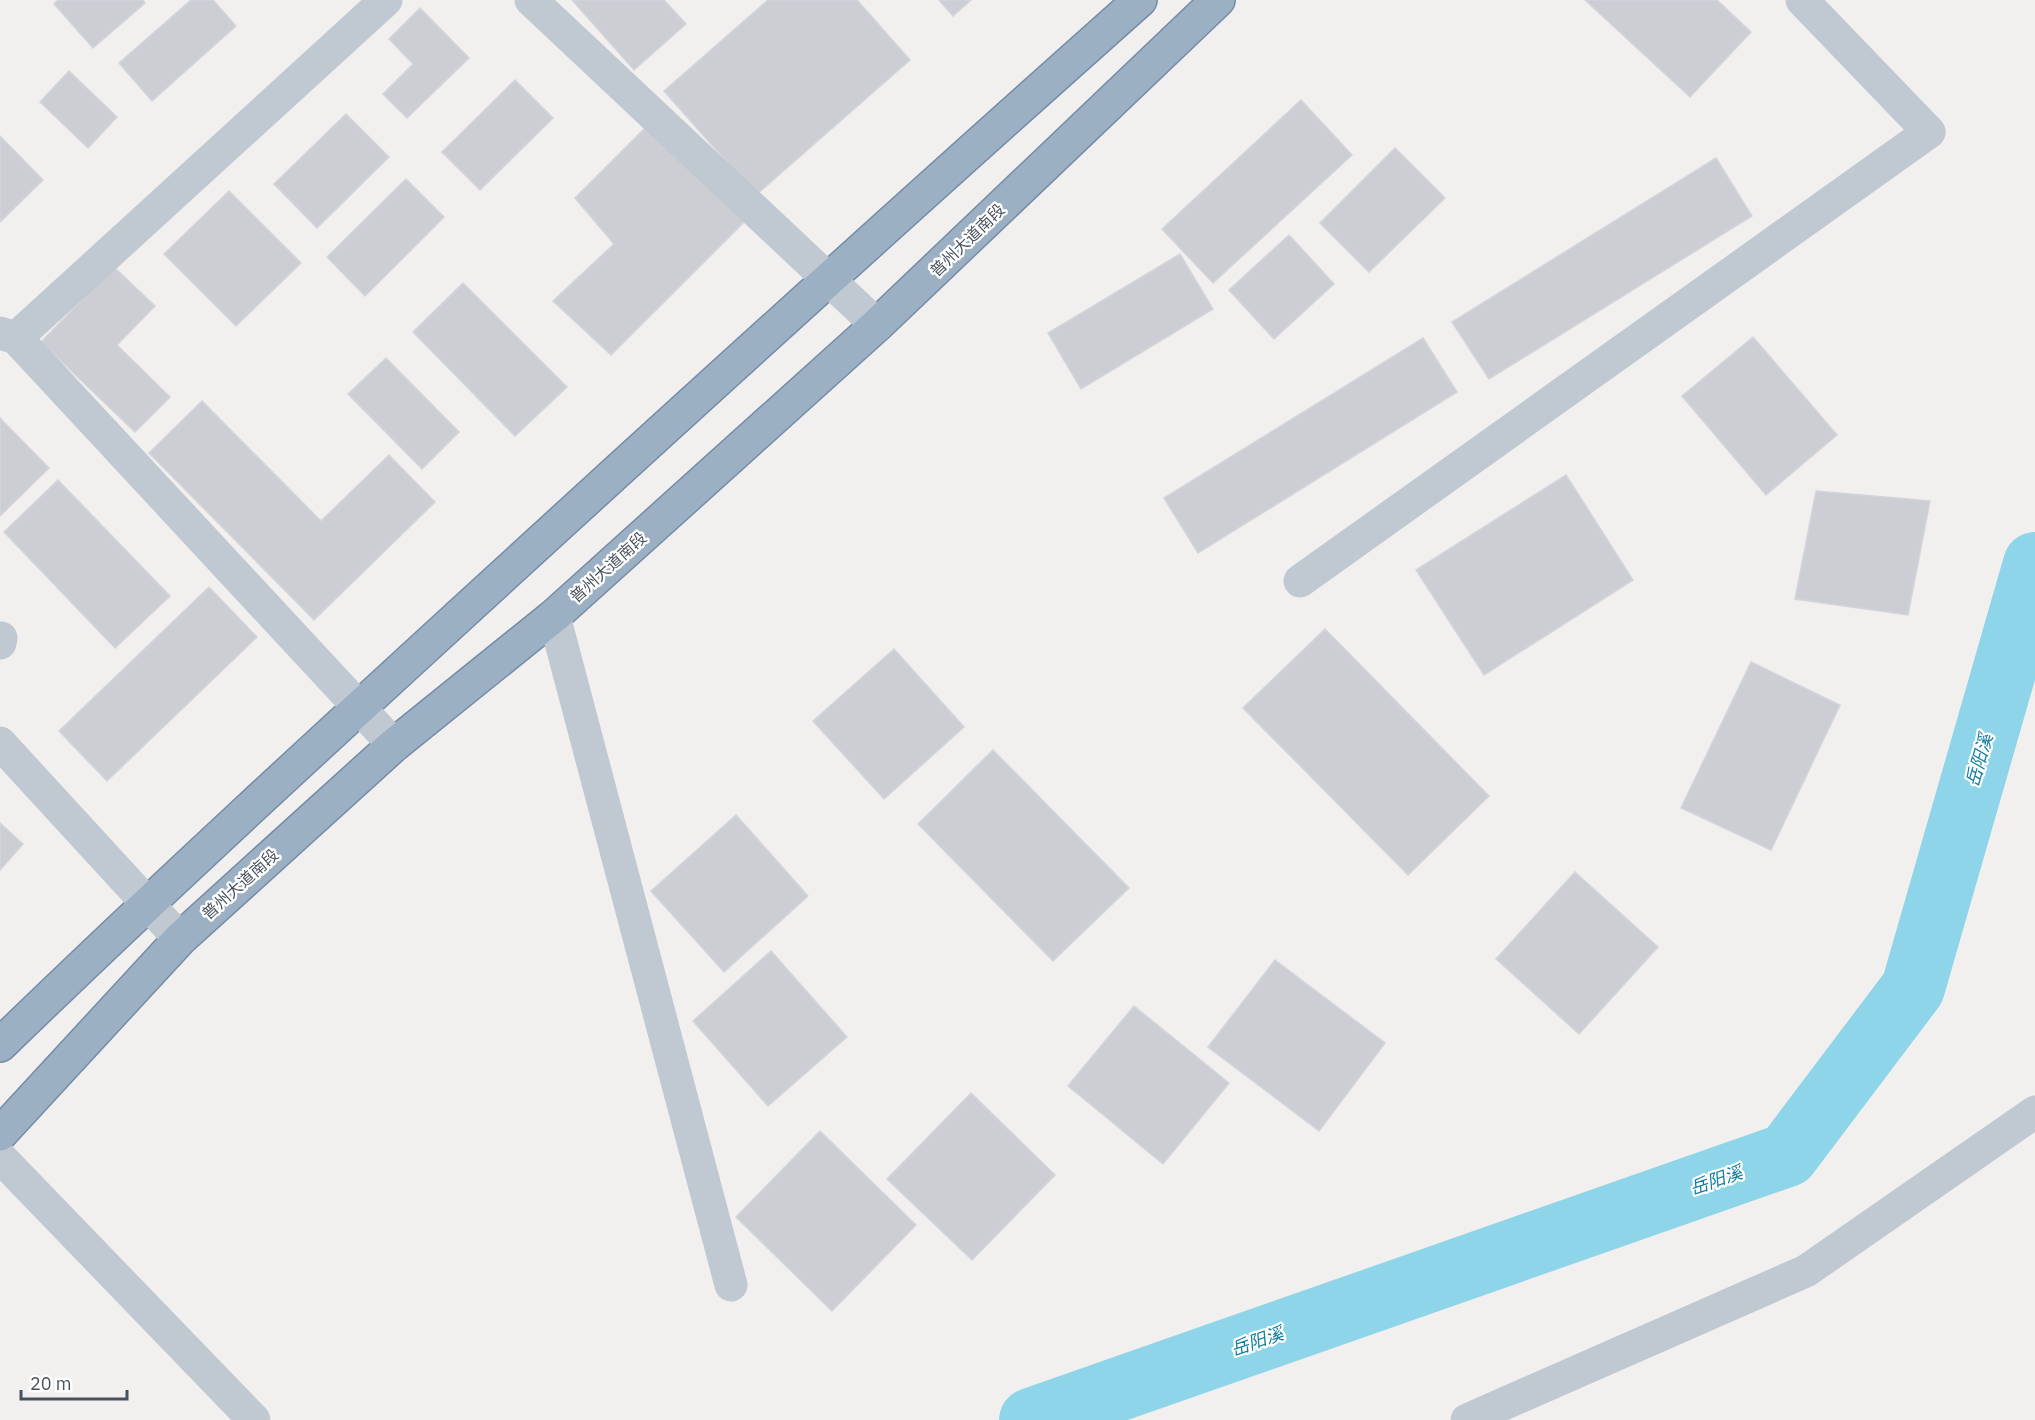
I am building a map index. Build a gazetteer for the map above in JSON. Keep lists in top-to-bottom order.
{
  "streets": {
    "highway": ["普州大道南段"]
  },
  "water": ["岳阳溪"],
  "scale_bar": "20 m"
}
